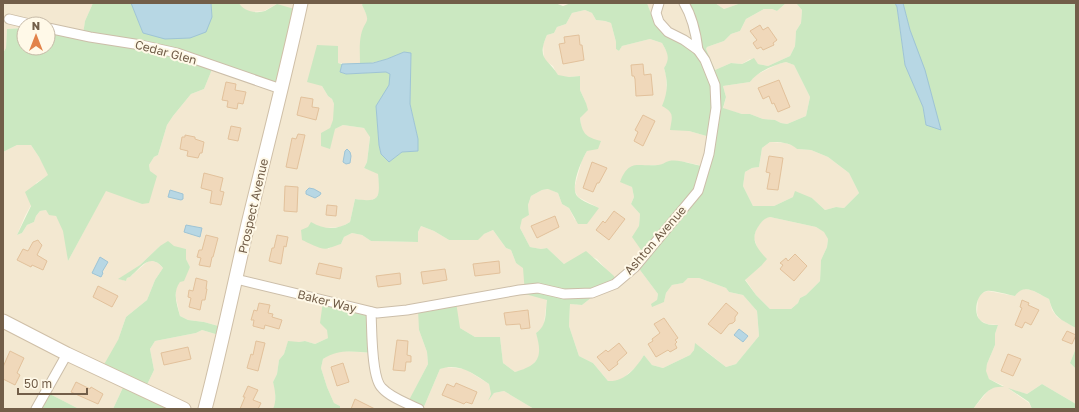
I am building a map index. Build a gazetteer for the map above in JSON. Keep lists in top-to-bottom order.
{
  "streets": {
    "street": [
      "Cedar Glen",
      "Prospect Avenue",
      "Ashton Avenue",
      "Baker Way"
    ]
  },
  "crossings": [
    ["Cedar Glen", "Prospect Avenue"],
    ["Prospect Avenue", "Baker Way"],
    ["Ashton Avenue", "Baker Way"]
  ],
  "scale_bar": "50 m",
  "north": "top"
}
